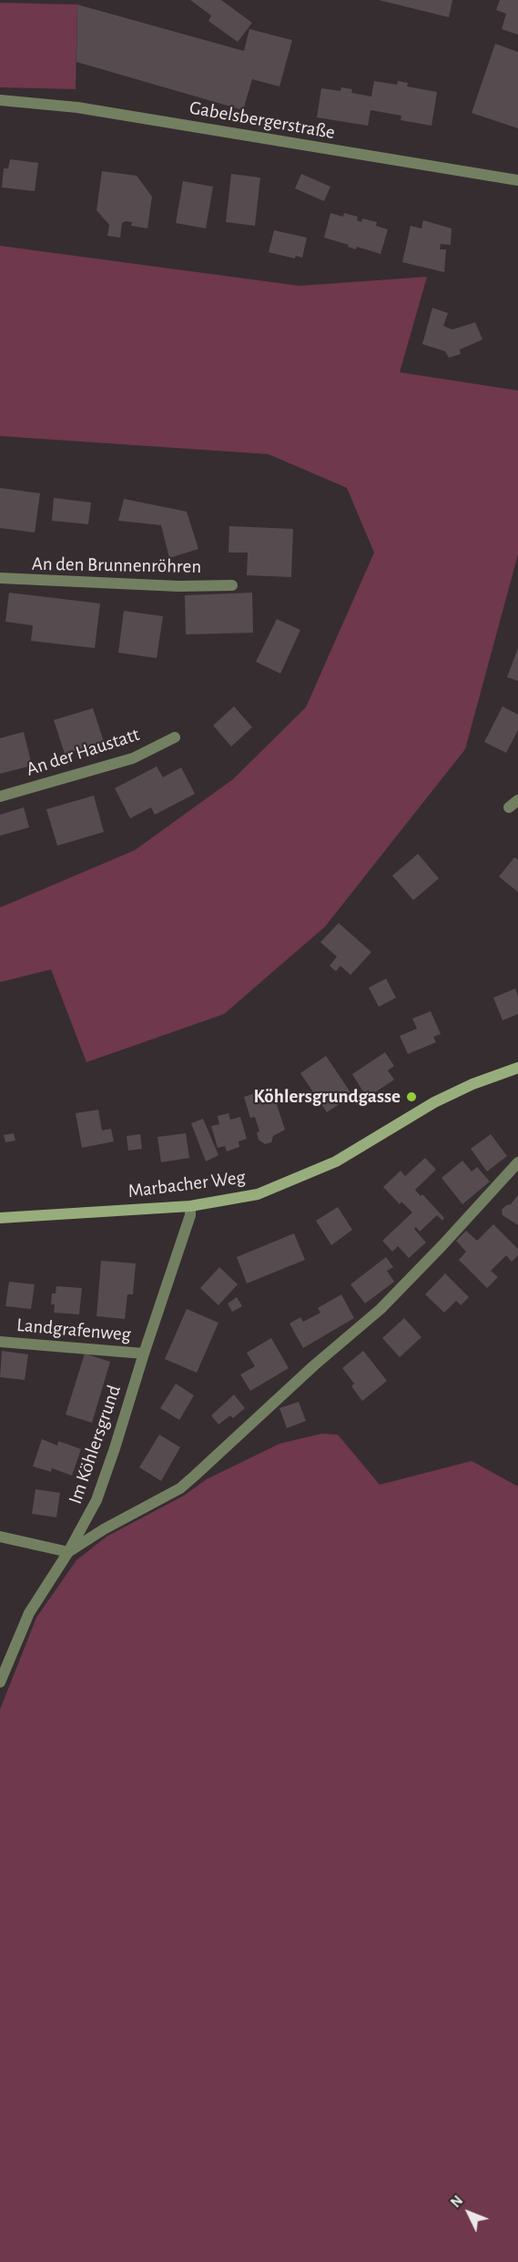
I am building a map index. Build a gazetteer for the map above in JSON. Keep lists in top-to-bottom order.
{
  "streets": {
    "main road": ["Marbacher Weg"],
    "street": [
      "Gabelsbergerstraße",
      "An den Brunnenröhren",
      "An der Haustatt",
      "Landgrafenweg",
      "Im Köhlersgrund"
    ]
  },
  "crossings": [
    ["Marbacher Weg", "Im Köhlersgrund"],
    ["Landgrafenweg", "Im Köhlersgrund"]
  ],
  "places": ["Köhlersgrundgasse"],
  "north": "top left"
}
